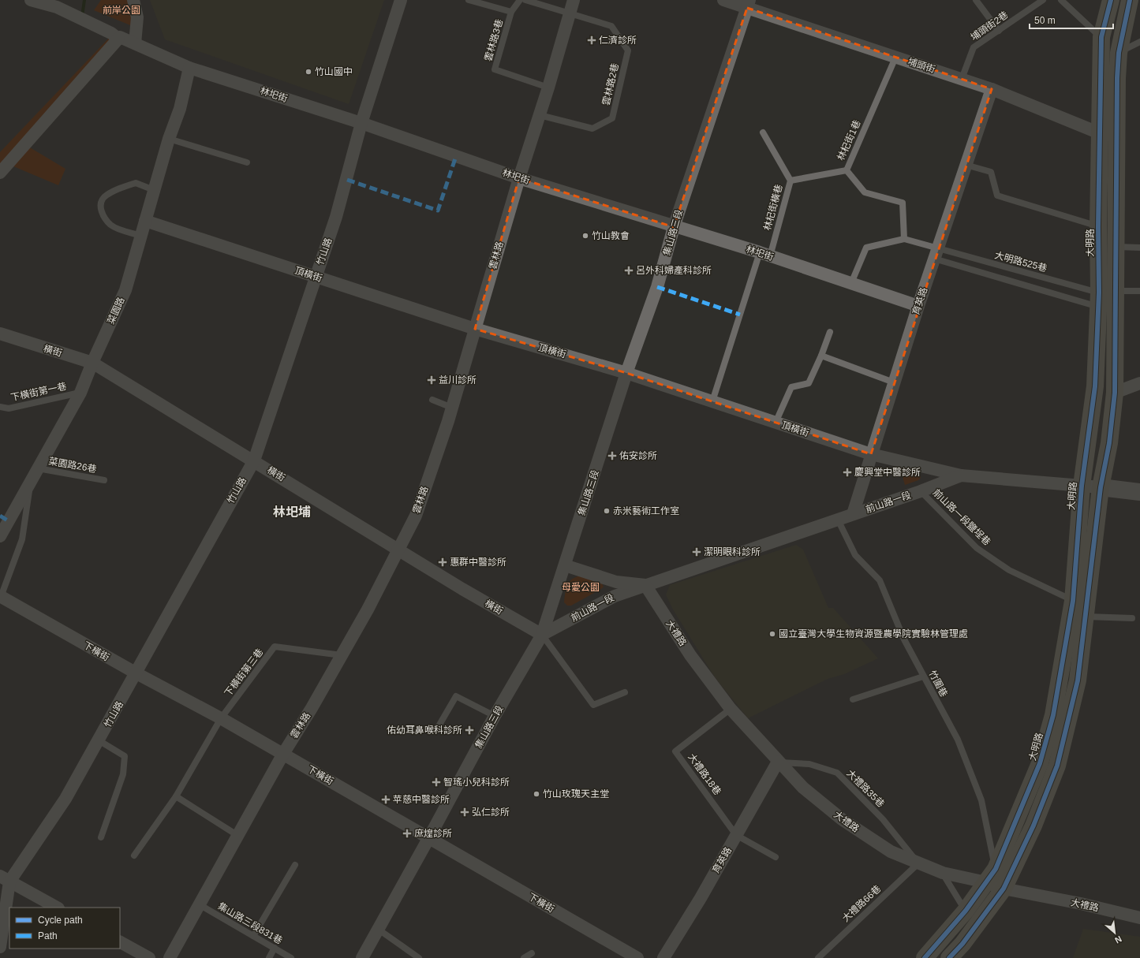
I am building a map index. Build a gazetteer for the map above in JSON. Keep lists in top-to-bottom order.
{
  "streets": {
    "main road": ["大明路"],
    "street": [
      "埔頭街",
      "林圯街",
      "集山路三段",
      "竹山路",
      "雲林路",
      "頂橫街",
      "育英路",
      "菜園路",
      "橫街",
      "前山路一段",
      "大禮路",
      "下橫街"
    ],
    "lane": [
      "埔頭街2巷",
      "雲林路3巷",
      "雲林路2巷",
      "林杞街1巷",
      "林杞街橫巷",
      "大明路525巷",
      "下橫街第一巷",
      "菜園路26巷",
      "前山路一段鹽埕巷",
      "下橫街第三巷",
      "竹圍巷",
      "大禮路18巷",
      "大禮路35巷",
      "大禮路66巷",
      "集山路三段831巷"
    ]
  },
  "crossings": [
    ["埔頭街2巷", "埔頭街"],
    ["雲林路3巷", "雲林路"],
    ["埔頭街", "林杞街1巷"],
    ["埔頭街", "集山路三段"],
    ["埔頭街", "大明路"],
    ["埔頭街", "育英路"],
    ["雲林路2巷", "雲林路"],
    ["林圯街", "林杞街橫巷"],
    ["林圯街", "集山路三段"],
    ["林圯街", "竹山路"],
    ["林圯街", "雲林路"],
    ["林圯街", "育英路"],
    ["林圯街", "菜園路"],
    ["林杞街橫巷", "頂橫街"],
    ["集山路三段", "頂橫街"],
    ["集山路三段", "橫街"],
    ["集山路三段", "前山路一段"],
    ["集山路三段", "下橫街"],
    ["大明路", "大明路525巷"],
    ["大明路", "前山路一段"],
    ["大明路", "前山路一段鹽埕巷"],
    ["大明路", "大禮路"],
    ["大明路", "竹圍巷"],
    ["竹山路", "頂橫街"],
    ["竹山路", "橫街"],
    ["竹山路", "下橫街"],
    ["雲林路", "頂橫街"],
    ["雲林路", "橫街"],
    ["雲林路", "下橫街"],
    ["雲林路", "下橫街第三巷"],
    ["雲林路", "集山路三段831巷"],
    ["大明路525巷", "育英路"],
    ["頂橫街", "育英路"],
    ["頂橫街", "菜園路"],
    ["頂橫街", "前山路一段"],
    ["育英路", "前山路一段"],
    ["育英路", "大禮路"],
    ["育英路", "大禮路18巷"],
    ["育英路", "大禮路35巷"],
    ["菜園路", "橫街"],
    ["菜園路", "下橫街第一巷"],
    ["菜園路", "菜園路26巷"],
    ["橫街", "前山路一段"],
    ["前山路一段", "前山路一段鹽埕巷"],
    ["前山路一段", "大禮路"],
    ["前山路一段", "竹圍巷"],
    ["大禮路", "竹圍巷"],
    ["大禮路", "大禮路18巷"],
    ["大禮路", "大禮路35巷"],
    ["大禮路", "大禮路66巷"],
    ["下橫街", "下橫街第三巷"],
    ["大禮路35巷", "大禮路66巷"]
  ],
  "districts": ["林圯埔"],
  "parks": ["前岸公園", "母愛公園"],
  "places": {
    "health": [
      "仁濟診所",
      "呂外科婦產科診所",
      "益川診所",
      "佑安診所",
      "慶興堂中醫診所",
      "潔明眼科診所",
      "惠群中醫診所",
      "佑幼耳鼻喉科診所",
      "智瑤小兒科診所",
      "苹慈中醫診所",
      "弘仁診所",
      "庶煌診所"
    ],
    "other": [
      "竹山國中",
      "竹山教會",
      "赤米藝術工作室",
      "國立臺灣大學生物資源暨農學院實驗林管理處",
      "竹山玫瑰天主堂"
    ]
  },
  "legend": ["Cycle path", "Path"],
  "scale_bar": "50 m",
  "north": "bottom right"
}
